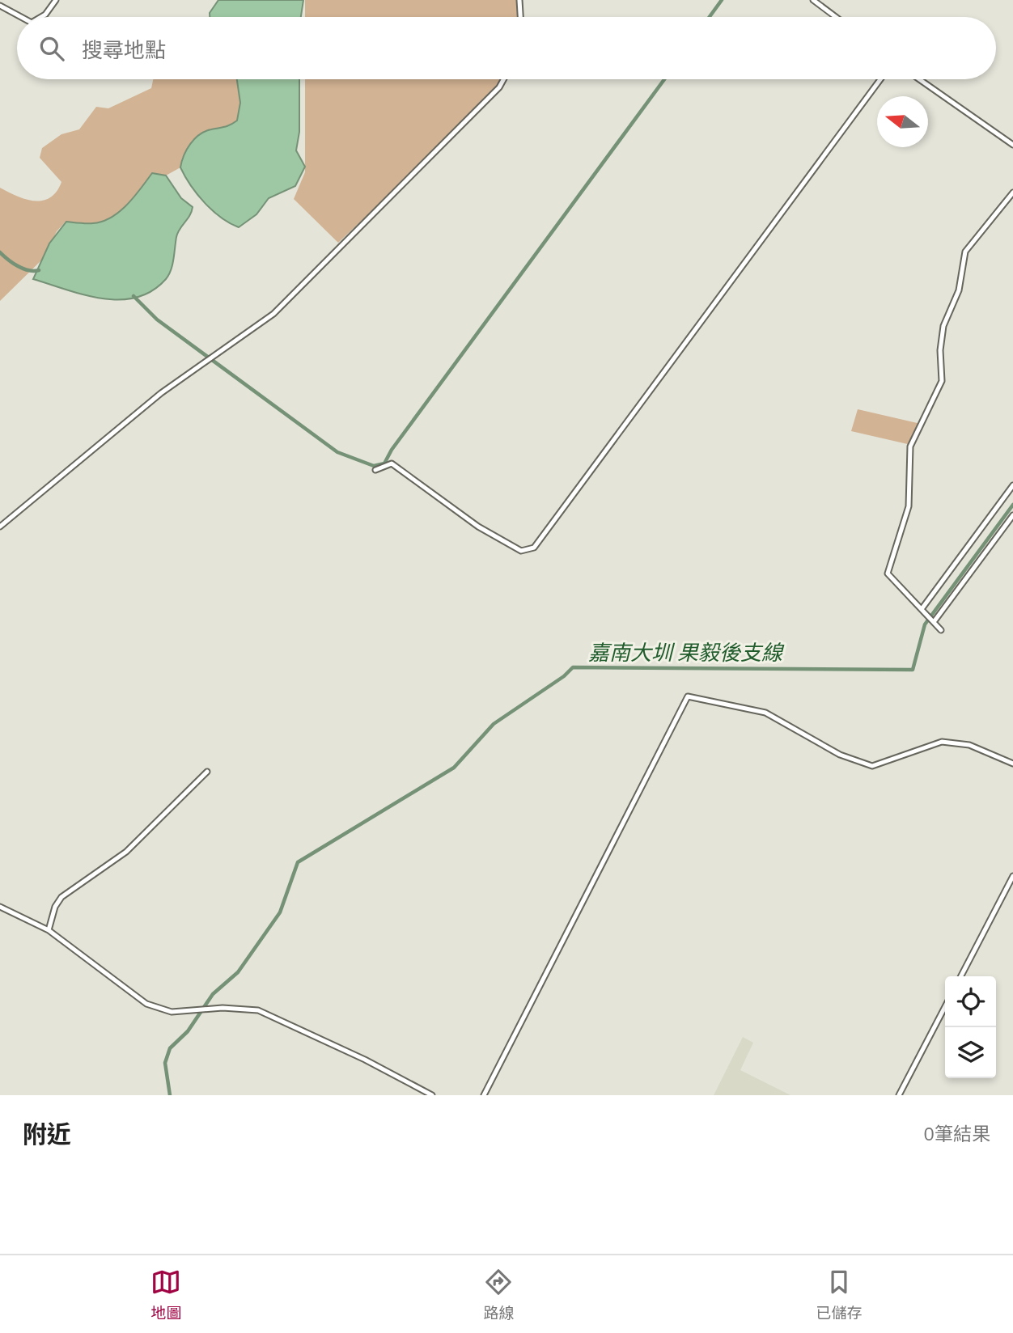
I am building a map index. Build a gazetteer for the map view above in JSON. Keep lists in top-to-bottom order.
{
  "water": ["嘉南大圳 果毅後支線"],
  "north": "left",
  "page": {
    "search": "搜尋地點",
    "heading": ["附近", "0筆結果"],
    "nav": ["地圖", "路線", "已儲存"]
  }
}
